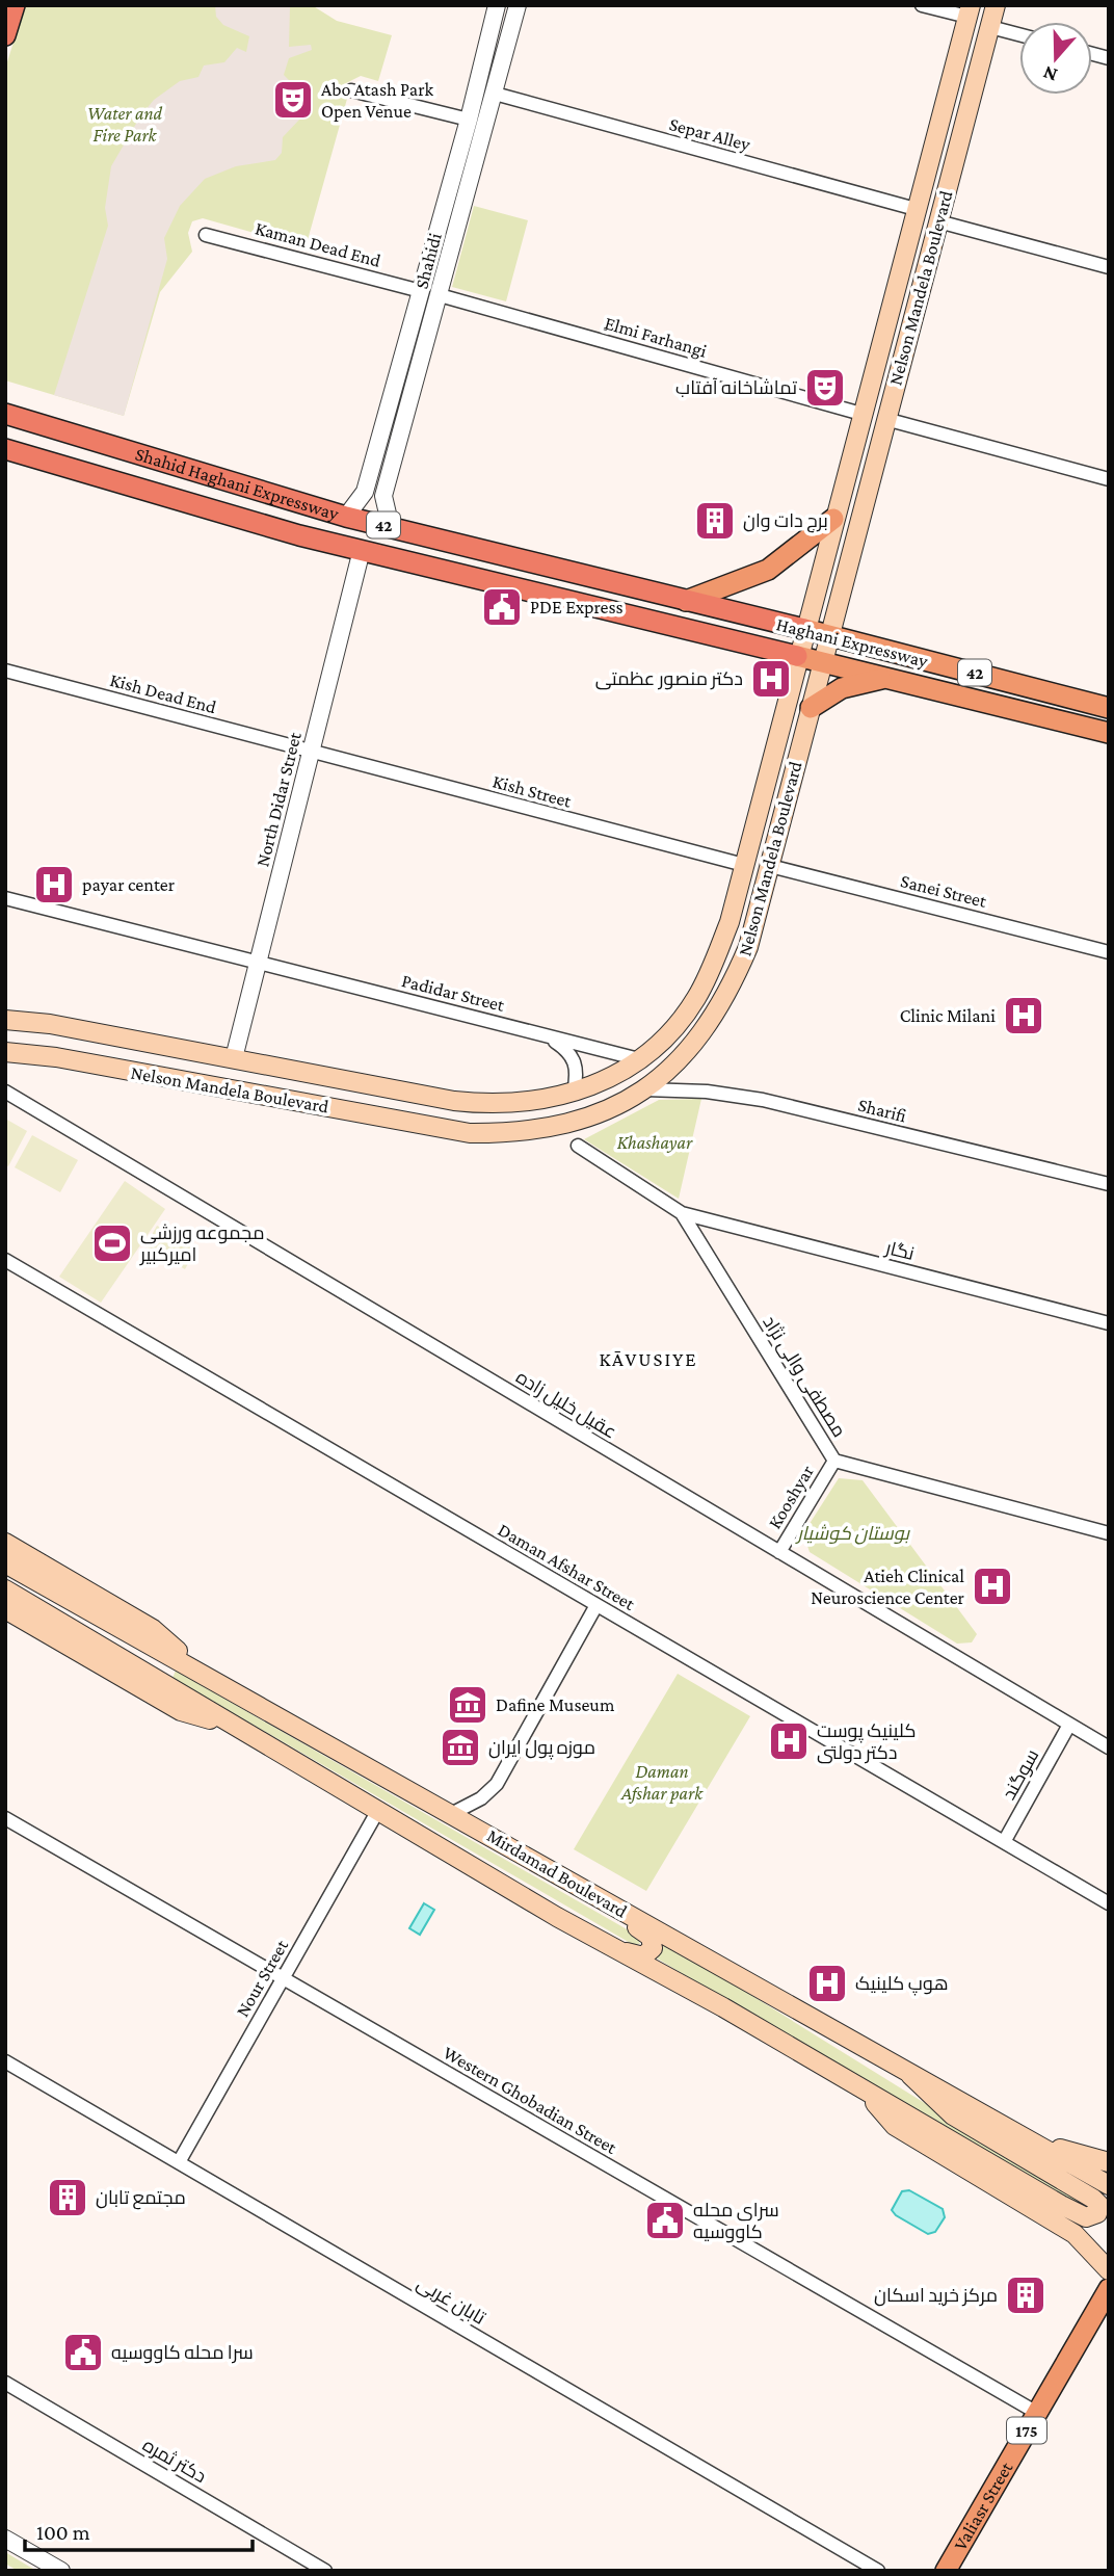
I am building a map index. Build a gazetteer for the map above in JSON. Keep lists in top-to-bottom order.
{
  "streets": {
    "highway": ["Shahid Haghani Expressway", "42"],
    "main road": [
      "Nelson Mandela Boulevard",
      "Haghani Expressway",
      "Mirdamad Boulevard",
      "175",
      "Valiasr Street"
    ],
    "street": [
      "Separ Alley",
      "Kaman Dead End",
      "Shahidi",
      "ٍElmi Farhangi",
      "Kish Dead End",
      "Kish Street",
      "North Didar Street",
      "Sanei Street",
      "Padidar Street",
      "Sharifi",
      "نگار",
      "مصطفی والی نژاد",
      "عقیل خلیل زاده",
      "Kooshyar",
      "Daman Afshar Street",
      "سوگند",
      "Nour Street",
      "Western Ghobadian Street",
      "تابان غربی",
      "دکتر ثمره"
    ]
  },
  "crossings": [
    ["Separ Alley", "Shahidi"],
    ["Separ Alley", "Nelson Mandela Boulevard"],
    ["Kaman Dead End", "Shahidi"],
    ["Shahidi", "ٍElmi Farhangi"],
    ["Shahidi", "Shahid Haghani Expressway"],
    ["Nelson Mandela Boulevard", "ٍElmi Farhangi"],
    ["Nelson Mandela Boulevard", "Shahid Haghani Expressway"],
    ["Nelson Mandela Boulevard", "Haghani Expressway"],
    ["Nelson Mandela Boulevard", "Kish Street"],
    ["Nelson Mandela Boulevard", "North Didar Street"],
    ["Nelson Mandela Boulevard", "Sanei Street"],
    ["Nelson Mandela Boulevard", "Padidar Street"],
    ["Nelson Mandela Boulevard", "Sharifi"],
    ["Shahid Haghani Expressway", "Haghani Expressway"],
    ["Shahid Haghani Expressway", "North Didar Street"],
    ["Kish Dead End", "Kish Street"],
    ["Kish Dead End", "North Didar Street"],
    ["Kish Street", "North Didar Street"],
    ["North Didar Street", "Padidar Street"],
    ["نگار", "مصطفی والی نژاد"],
    ["مصطفی والی نژاد", "Kooshyar"],
    ["عقیل خلیل زاده", "Kooshyar"],
    ["عقیل خلیل زاده", "سوگند"],
    ["Daman Afshar Street", "سوگند"],
    ["Mirdamad Boulevard", "Nour Street"],
    ["Nour Street", "Western Ghobadian Street"],
    ["Nour Street", "تابان غربی"],
    ["Western Ghobadian Street", "Valiasr Street"]
  ],
  "districts": ["KĀVUSIYE"],
  "parks": [
    "Water and Fire Park",
    "Khashayar",
    "بوستان کوشیار",
    "Daman Afshar park"
  ],
  "places": {
    "theatre": ["Abo Atash Park Open Venue", "تماشاخانه آفتاب"],
    "building": ["برج دات وان", "مجتمع تابان", "مرکز خرید اسکان"],
    "public building": ["PDE Express", "سرای محله کاووسیه", "سرا محله کاووسیه"],
    "hospital": [
      "دکتر منصور عظمتی",
      "payar center",
      "Clinic Milani",
      "Atieh Clinical Neuroscience Center",
      "کلینیک پوست دکتر دولتى",
      "هوپ کلینیک"
    ],
    "sports": ["مجموعه ورزشی امیرکبیر"],
    "museum": ["Dafine Museum", "موزه پول ایران"]
  },
  "scale_bar": "100 m",
  "north": "bottom"
}
